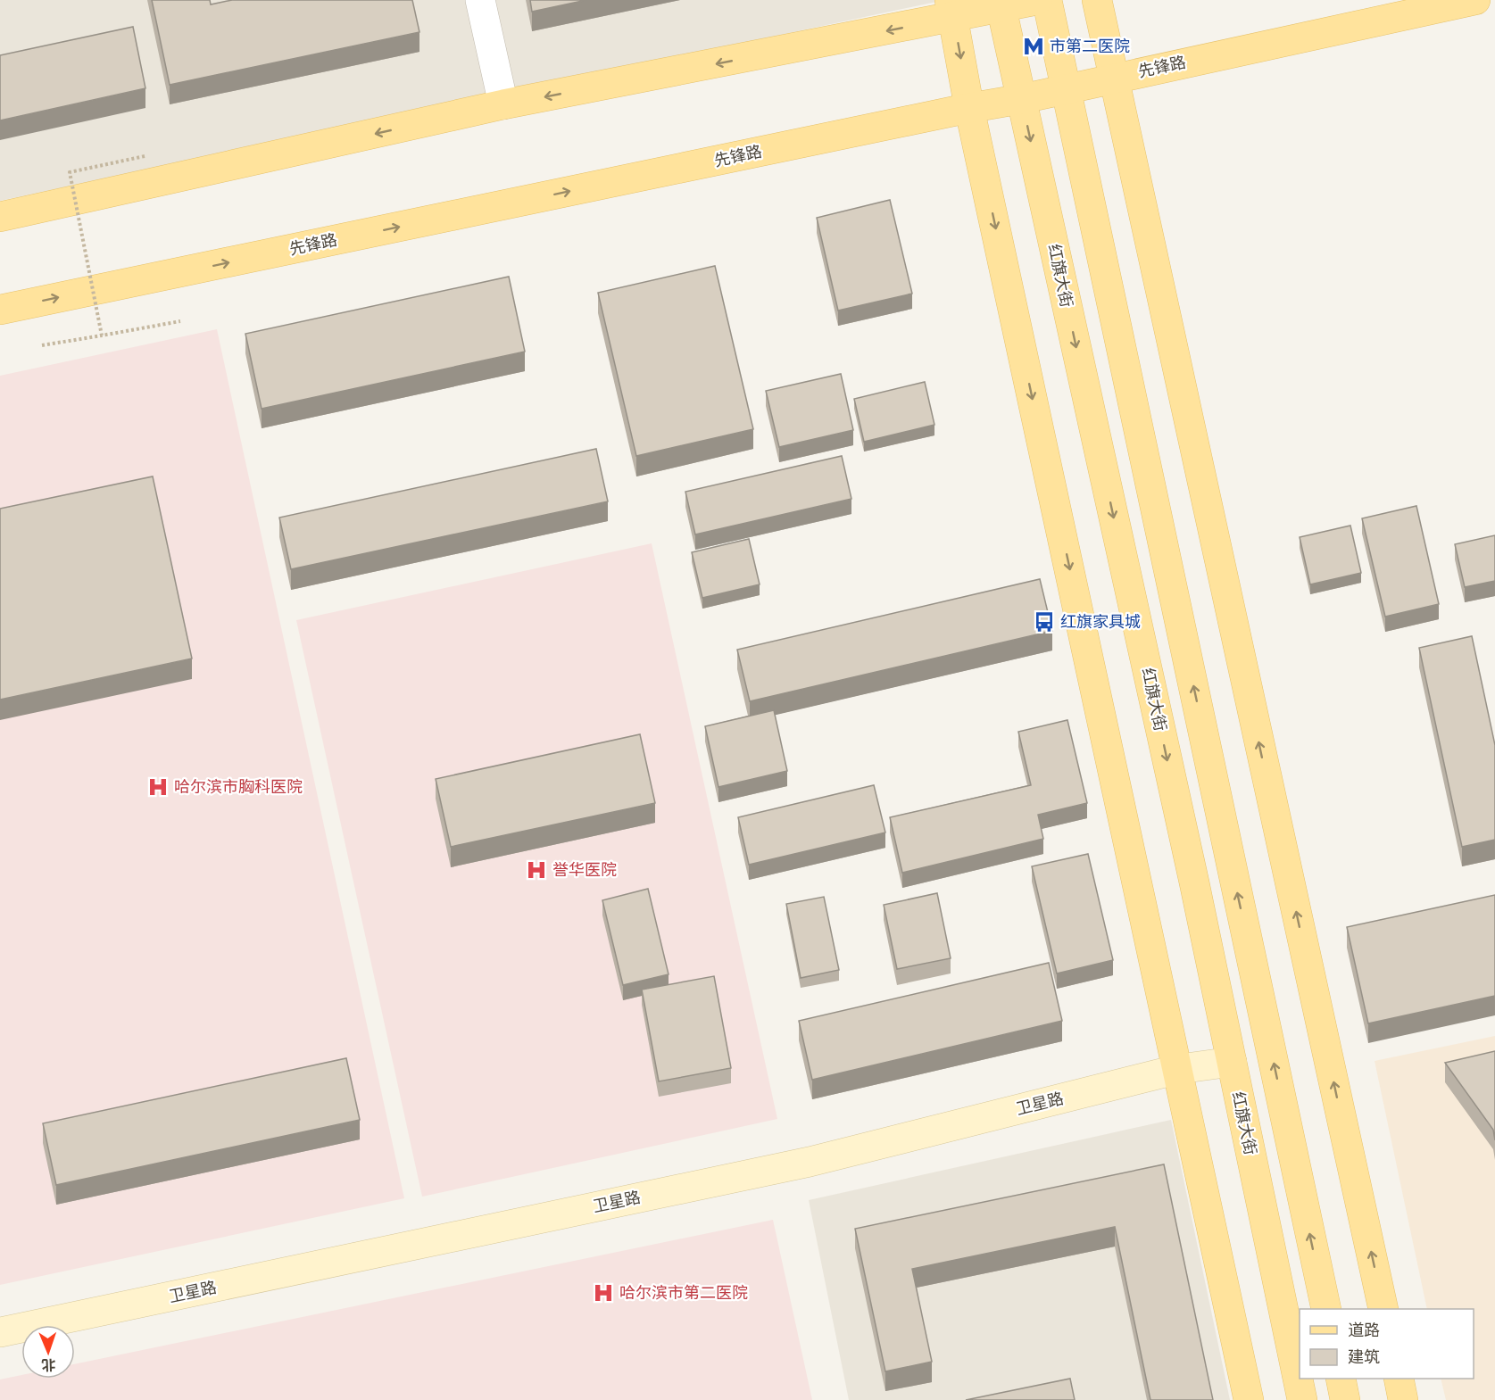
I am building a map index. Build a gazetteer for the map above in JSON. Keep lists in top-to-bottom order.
{
  "streets": {
    "main road": ["先锋路", "红旗大街"],
    "street": ["卫星路"]
  },
  "crossings": [
    ["先锋路", "红旗大街"],
    ["红旗大街", "卫星路"]
  ],
  "places": {
    "metro station": ["市第二医院"],
    "bus stop": ["红旗家具城"],
    "hospital": ["哈尔滨市胸科医院", "誉华医院", "哈尔滨市第二医院"]
  },
  "legend": ["道路", "建筑"],
  "north": "bottom"
}
